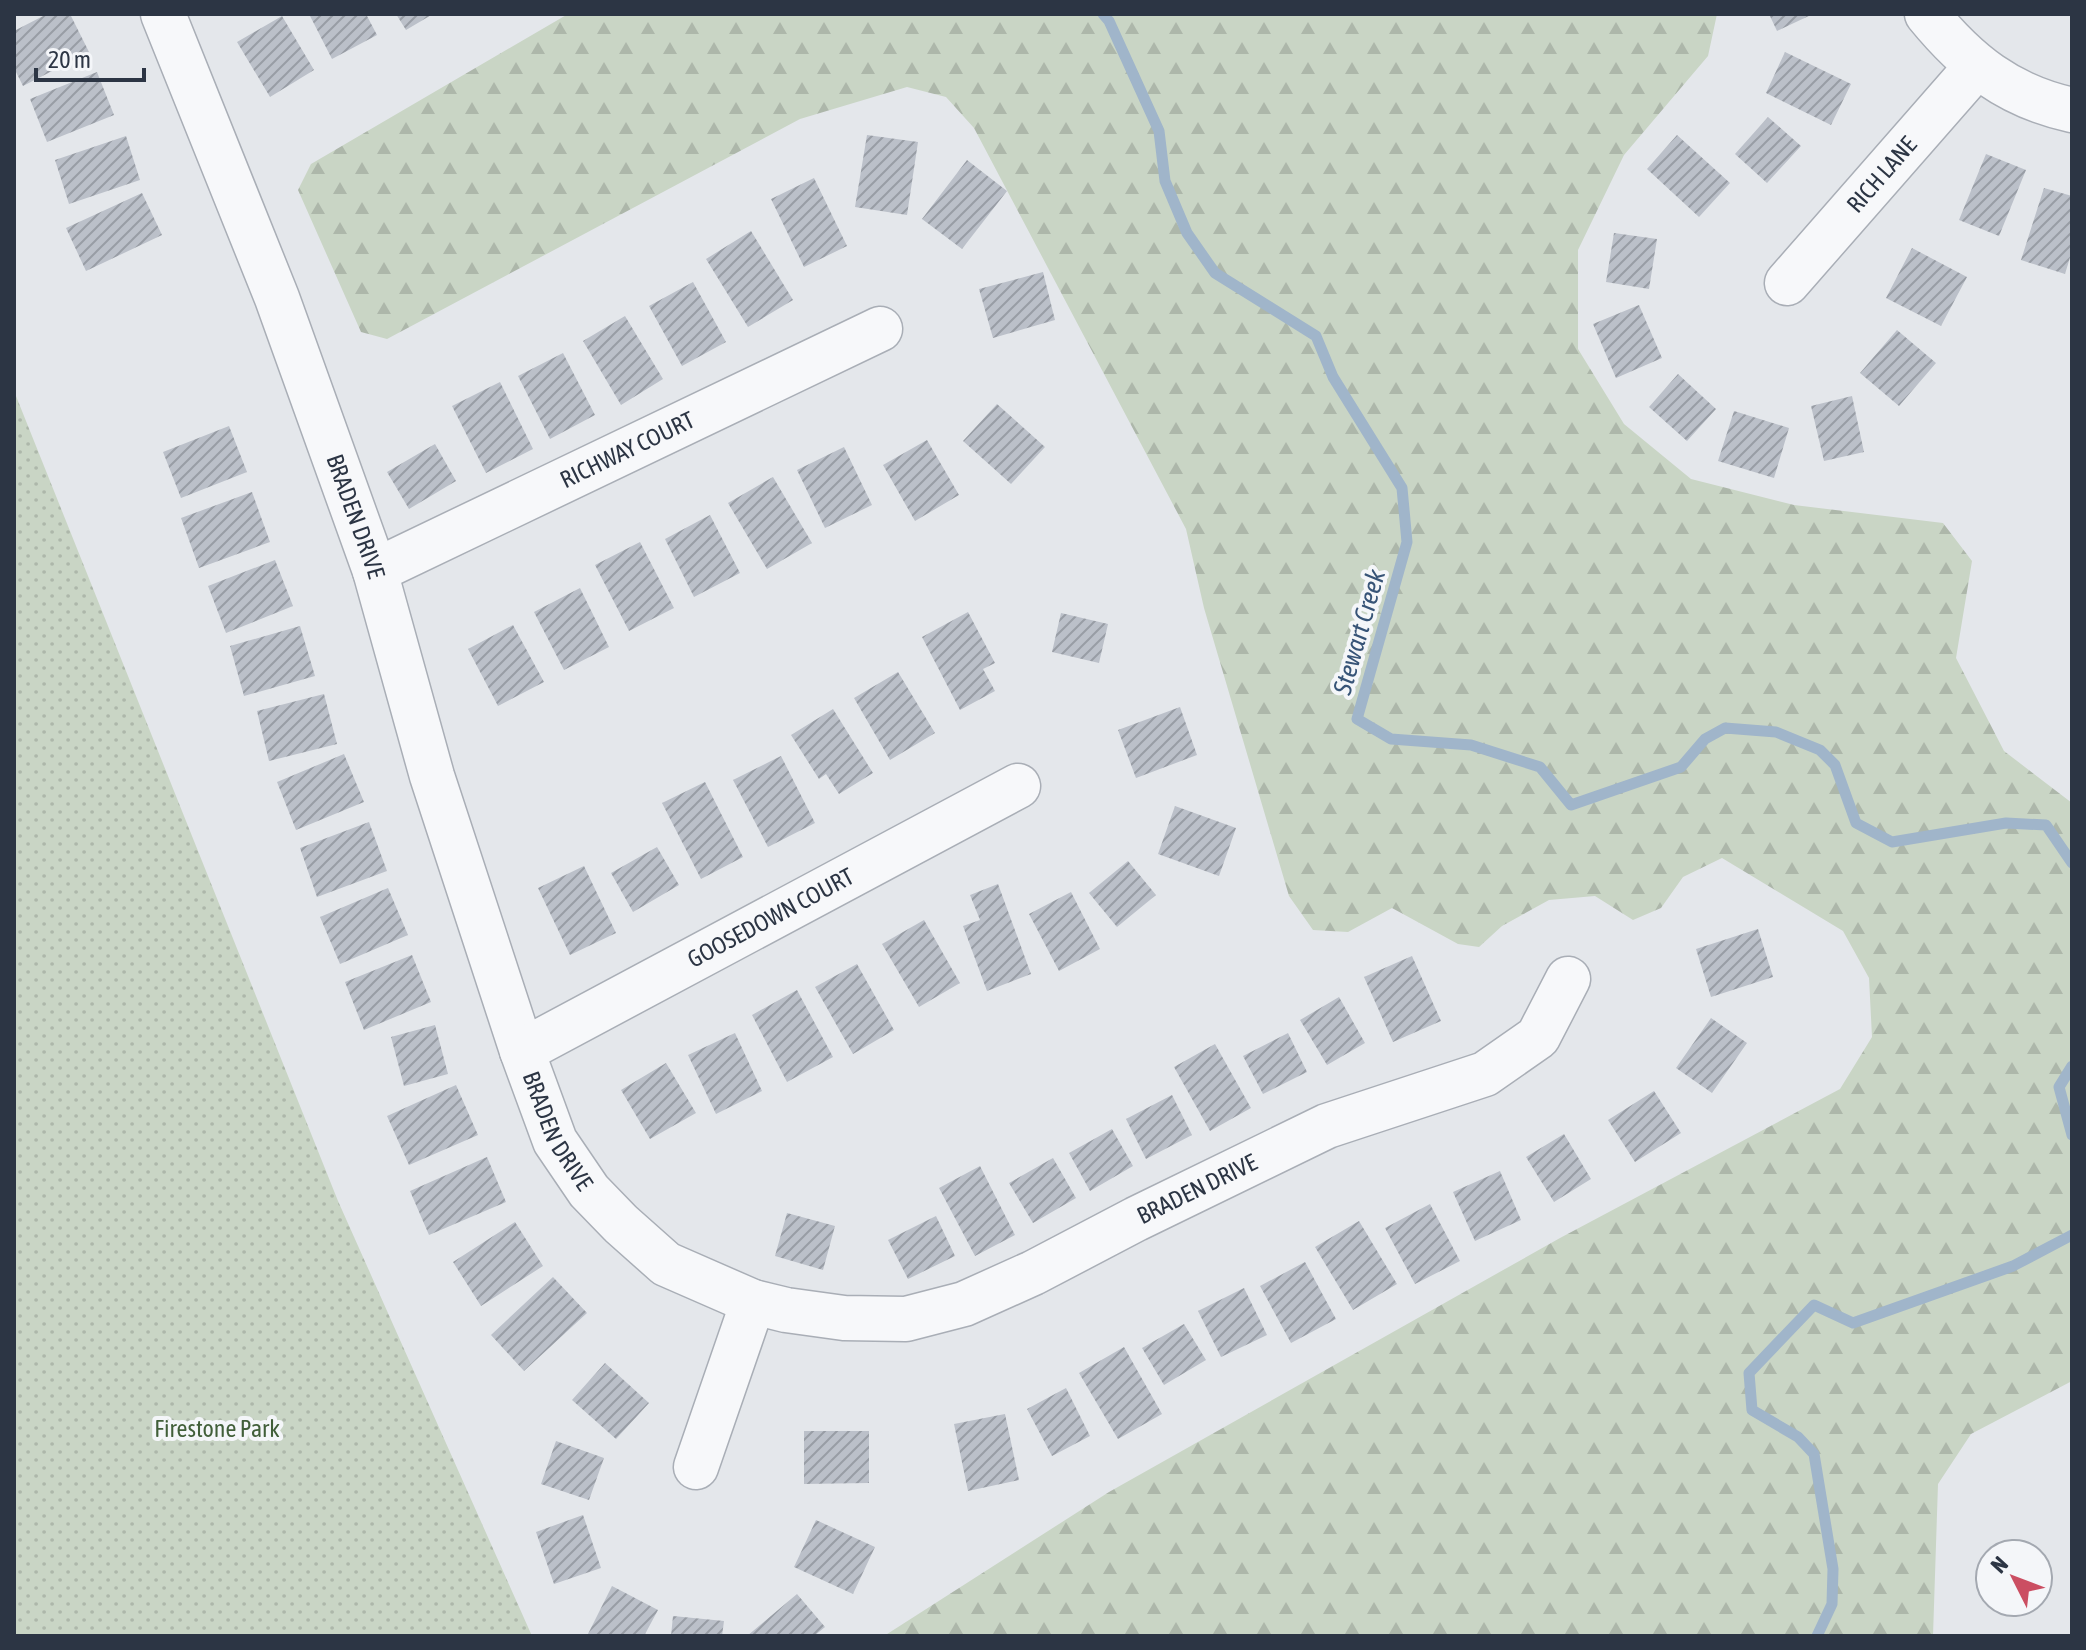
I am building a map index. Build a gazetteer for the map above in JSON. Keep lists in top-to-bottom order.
{
  "streets": {
    "street": [
      "RICH LANE",
      "RICHWAY COURT",
      "BRADEN DRIVE",
      "GOOSEDOWN COURT"
    ]
  },
  "crossings": [
    ["RICHWAY COURT", "BRADEN DRIVE"],
    ["BRADEN DRIVE", "GOOSEDOWN COURT"]
  ],
  "water": ["Stewart Creek"],
  "parks": ["Firestone Park"],
  "scale_bar": "20 m",
  "north": "top left"
}
